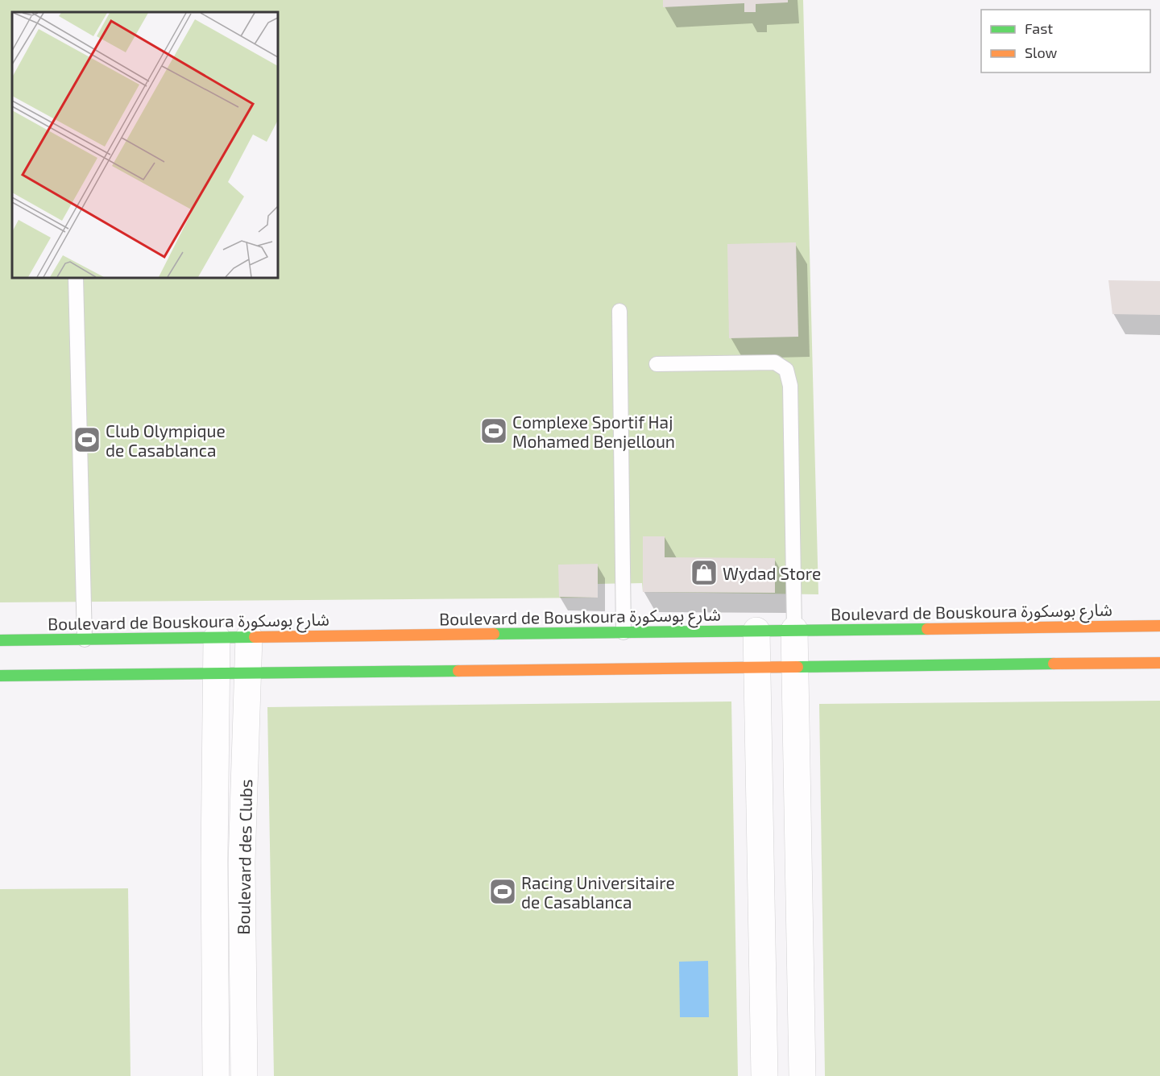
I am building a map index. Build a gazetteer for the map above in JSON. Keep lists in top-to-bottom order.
{
  "streets": {
    "street": ["Boulevard de Bouskoura شارع بوسكورة", "Boulevard des Clubs"]
  },
  "crossings": [
    ["Boulevard de Bouskoura شارع بوسكورة", "Boulevard des Clubs"]
  ],
  "places": {
    "sports": ["Complexe Sportif Haj Mohamed Benjelloun", "Club Olympique de Casablanca", "Racing Universitaire de Casablanca"],
    "shop": ["Wydad Store"]
  },
  "legend": ["Fast", "Slow"]
}
